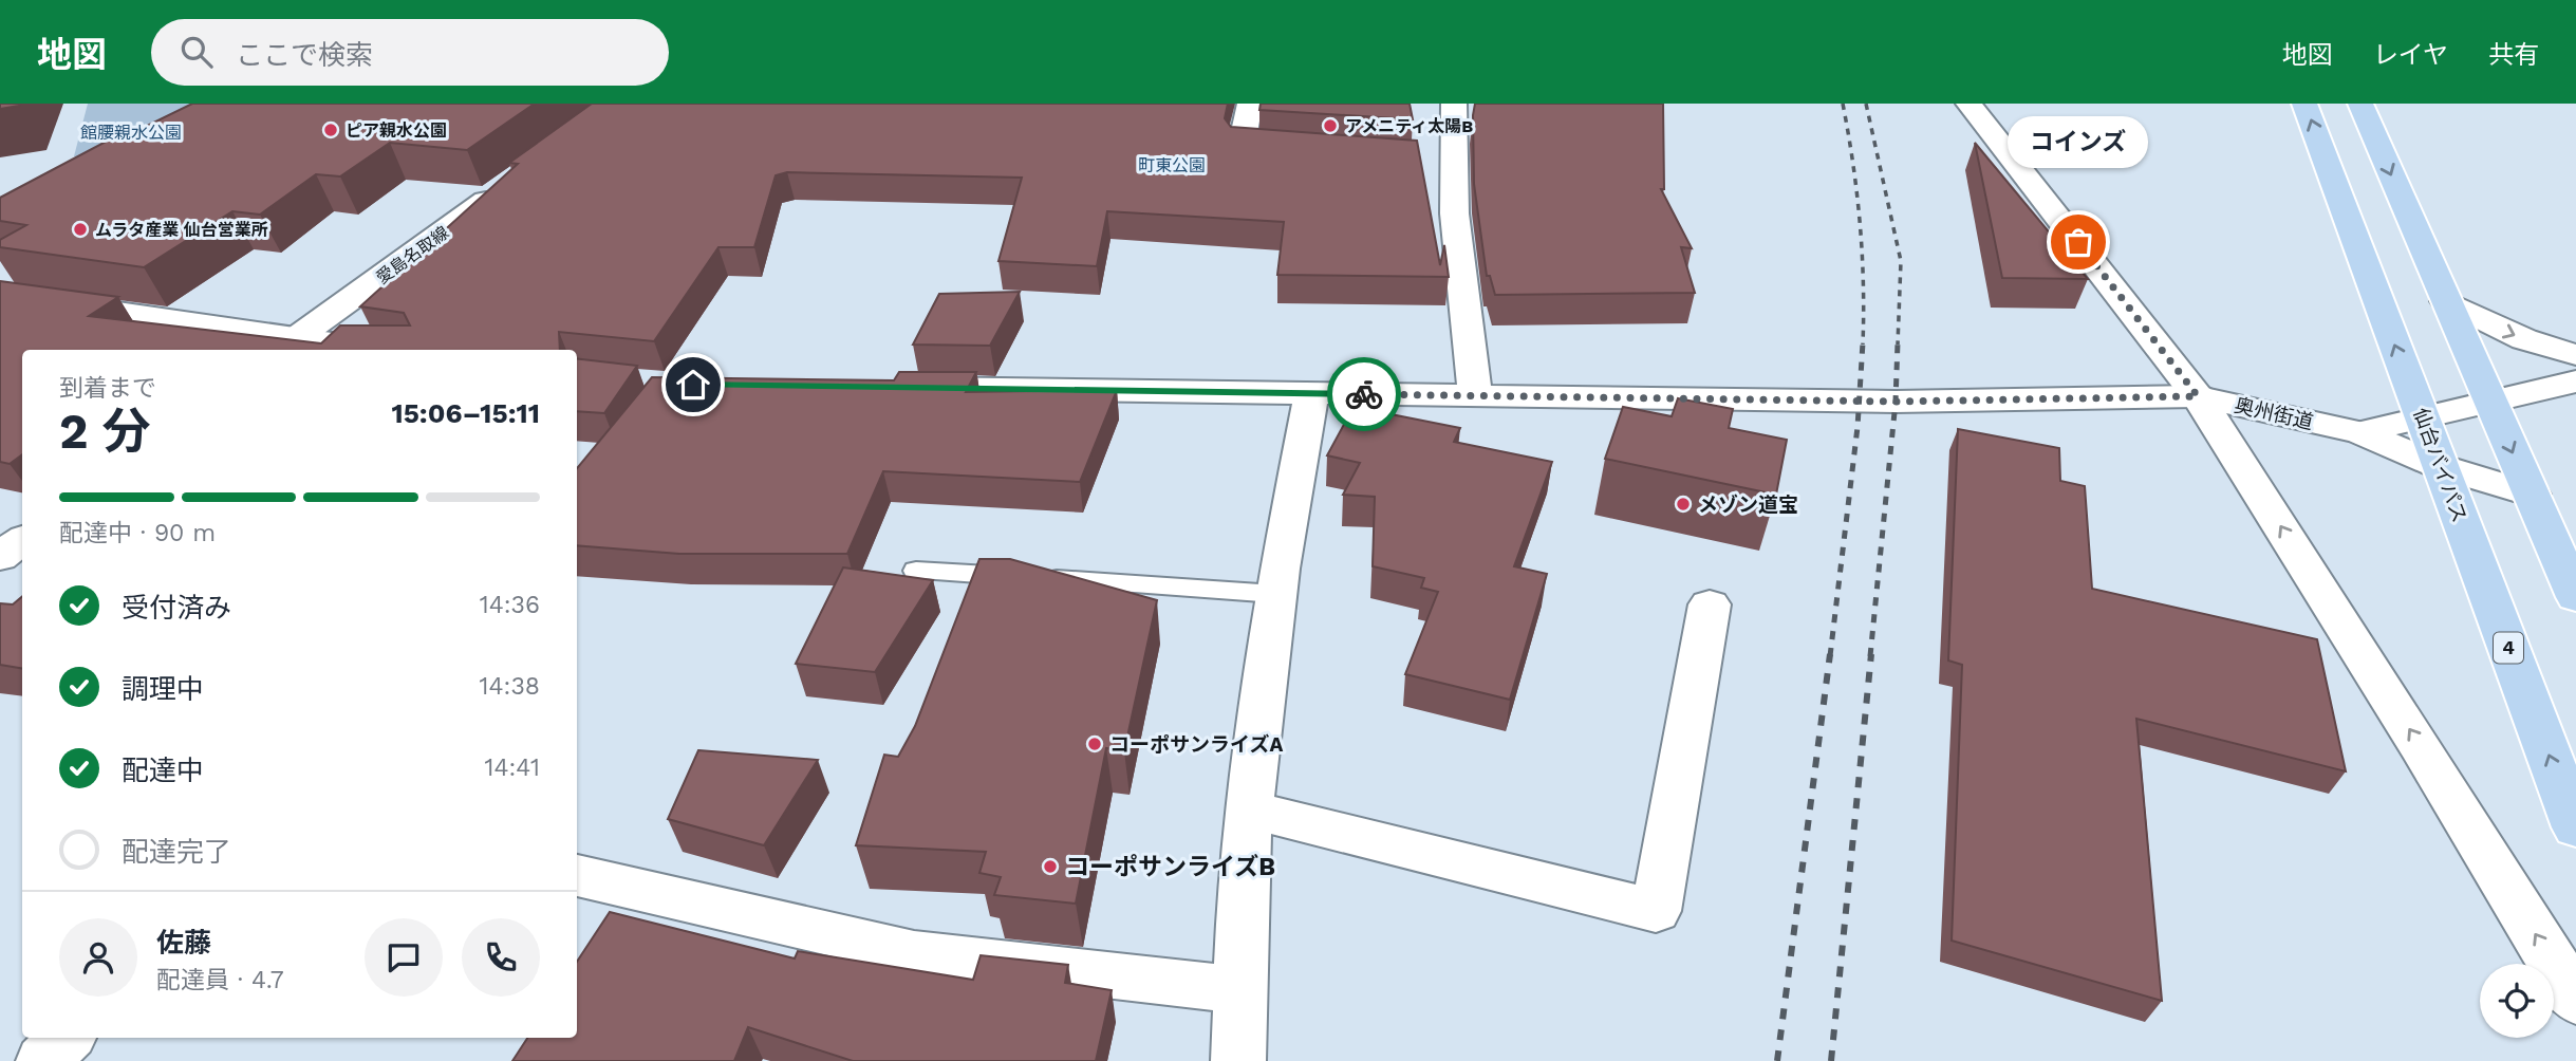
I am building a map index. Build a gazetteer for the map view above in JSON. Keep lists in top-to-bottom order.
{
  "streets": {
    "highway": ["仙台バイパス", "4"],
    "street": ["愛島名取線", "奥州街道"]
  },
  "crossings": [
    ["奥州街道", "仙台バイパス"]
  ],
  "parks": ["館腰親水公園", "町東公園"],
  "places": [
    "アメニティ太陽B",
    "ピア親水公園",
    "ムラタ産業 仙台営業所",
    "コインズ",
    "メゾン道宝",
    "コーポサンライズA",
    "コーポサンライズB"
  ],
  "page": {
    "header": "地図",
    "search": "ここで検索",
    "nav": ["地図", "レイヤ", "共有"],
    "bubble": "コインズ",
    "heading": ["2 分", "到着まで", "15:06–15:11"],
    "panel": ["佐藤", "配達員 · 4.7"],
    "bar": "配達中 · 90 m",
    "list": [
      ["受付済み", "14:36"],
      ["調理中", "14:38"],
      ["配達中", "14:41"],
      "配達完了"
    ]
  }
}
